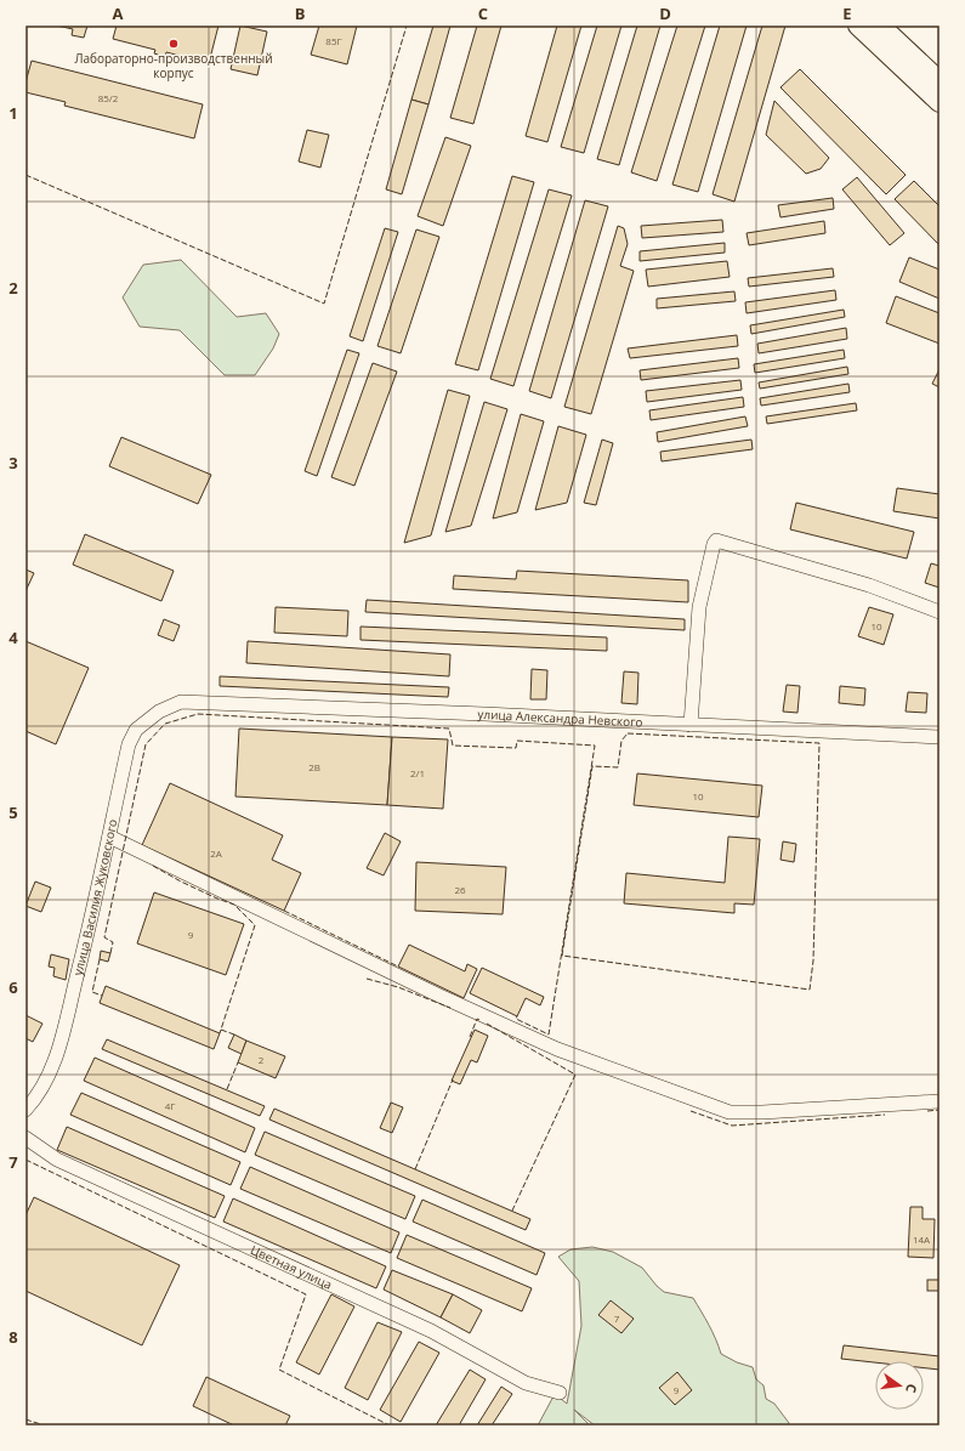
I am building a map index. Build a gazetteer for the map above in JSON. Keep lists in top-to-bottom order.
{
  "streets": {
    "street": ["улица Александра Невского", "улица Василия Жуковского", "Цветная улица"]
  },
  "crossings": [
    ["улица Александра Невского", "улица Василия Жуковского"]
  ],
  "places": ["Лабораторно-производственный корпус"],
  "house_numbers": [
    "85Г",
    "85/2",
    "10",
    "2В",
    "2/1",
    "10",
    "2А",
    "26",
    "9",
    "2",
    "4Г",
    "14А",
    "7",
    "9"
  ],
  "north": "right",
  "grid": {
    "columns": [
      "A",
      "B",
      "C",
      "D",
      "E"
    ],
    "rows": [
      "1",
      "2",
      "3",
      "4",
      "5",
      "6",
      "7",
      "8"
    ]
  }
}
